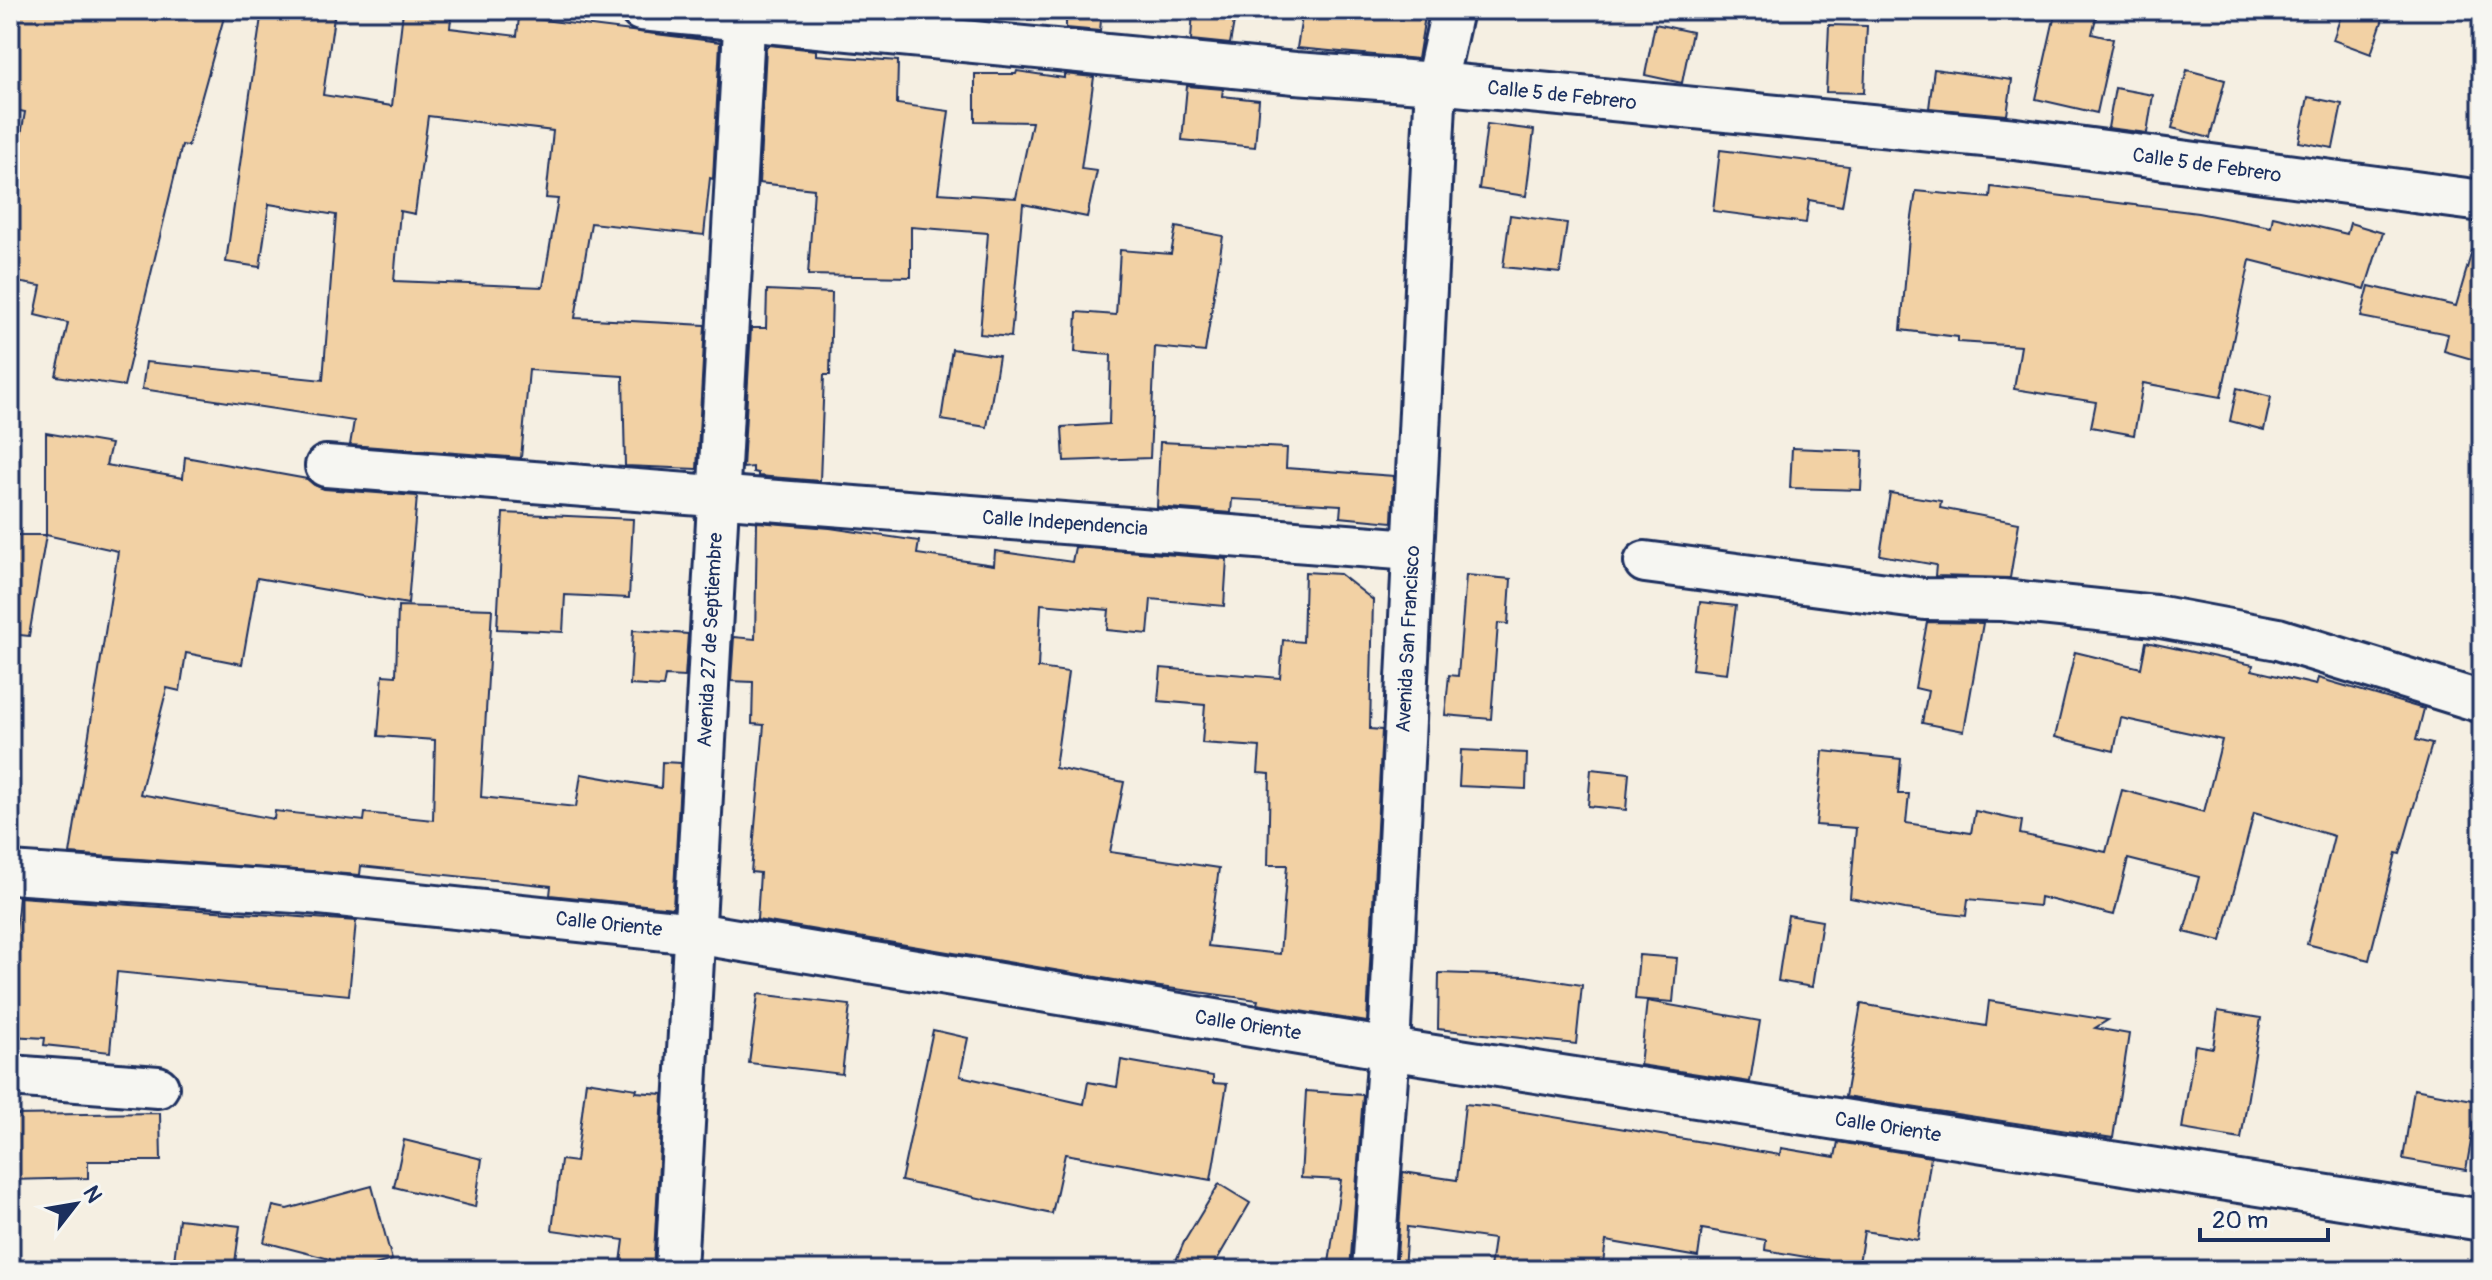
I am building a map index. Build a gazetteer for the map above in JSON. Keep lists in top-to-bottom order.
{
  "streets": {
    "street": [
      "Calle 5 de Febrero",
      "Calle Independencia",
      "Avenida San Francisco",
      "Avenida 27 de Septiembre",
      "Calle Oriente"
    ]
  },
  "crossings": [
    ["Calle 5 de Febrero", "Avenida San Francisco"],
    ["Calle 5 de Febrero", "Avenida 27 de Septiembre"],
    ["Calle Independencia", "Avenida San Francisco"],
    ["Calle Independencia", "Avenida 27 de Septiembre"],
    ["Avenida San Francisco", "Calle Oriente"],
    ["Avenida 27 de Septiembre", "Calle Oriente"]
  ],
  "scale_bar": "20 m",
  "north": "top right"
}
